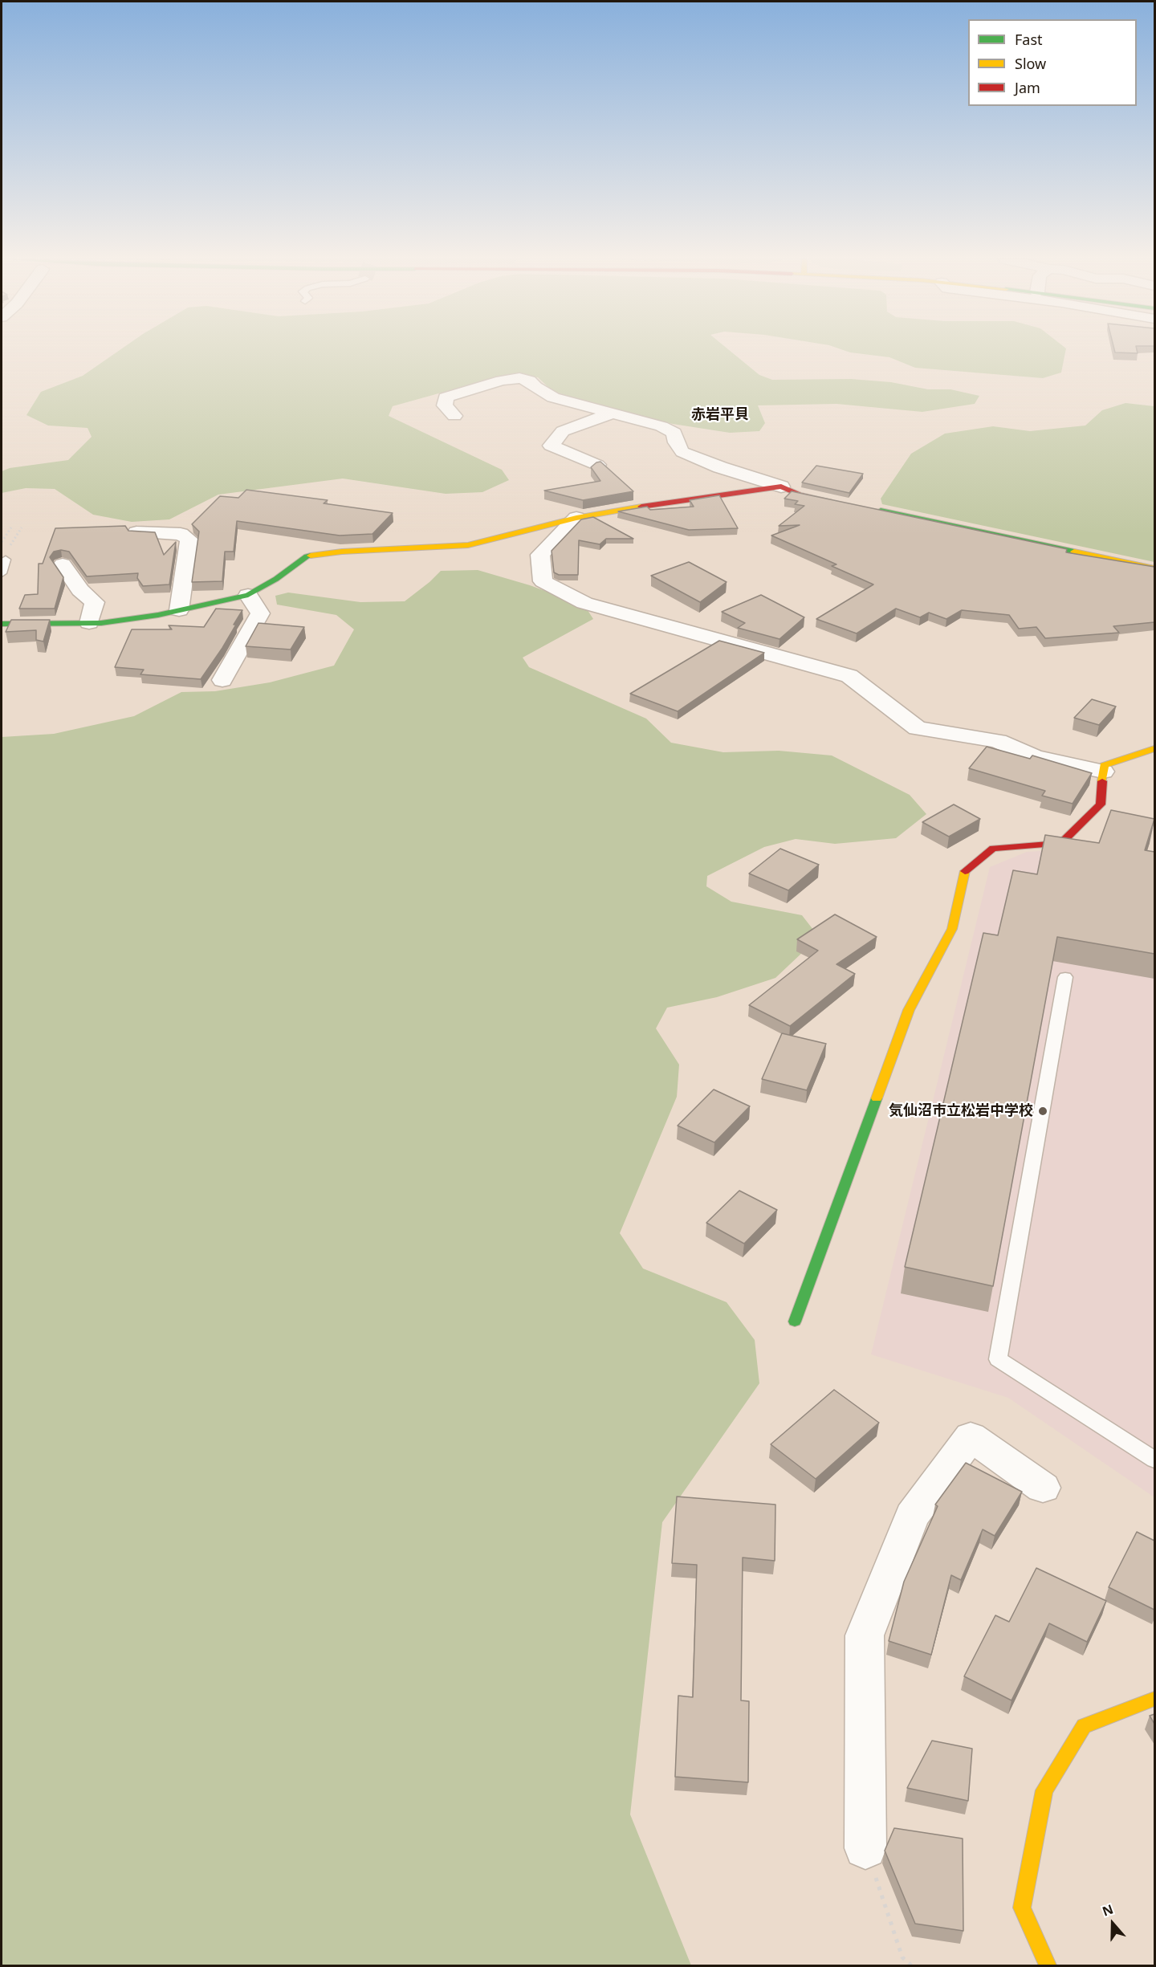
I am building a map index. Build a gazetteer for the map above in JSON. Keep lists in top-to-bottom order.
{
  "districts": ["赤岩平貝"],
  "places": ["気仙沼市立松岩中学校"],
  "legend": ["Fast", "Slow", "Jam"],
  "north": "top"
}
